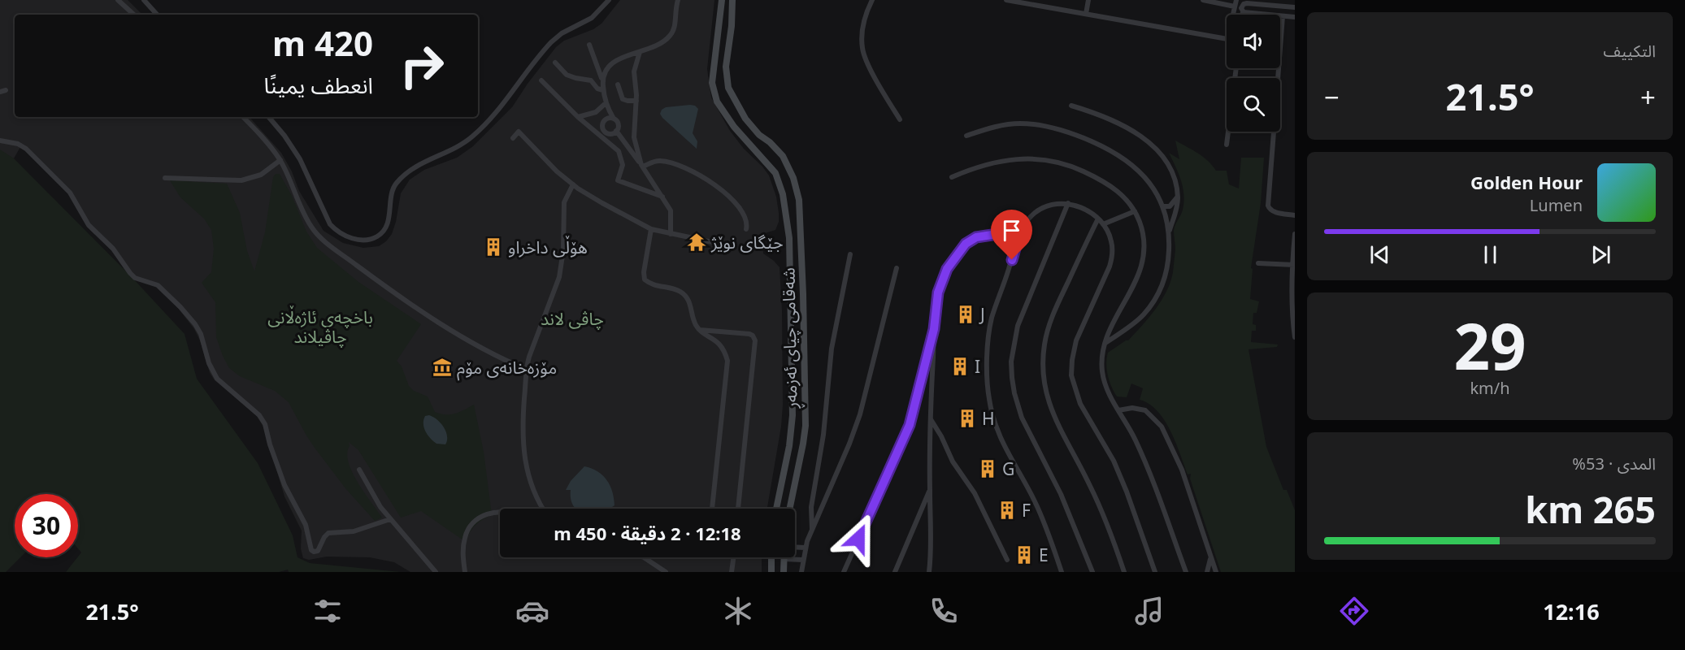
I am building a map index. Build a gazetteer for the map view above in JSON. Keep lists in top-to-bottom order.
{
  "streets": {
    "main road": ["شەقامی چیای ئەزمەڕ"]
  },
  "parks": ["باخچەی ئاژەڵانی چاڤیلاند", "چاڤی لاند"],
  "places": {
    "temple": ["جێگای نوێژ"],
    "building": [
      "هۆڵی داخراو",
      "J",
      "I",
      "H",
      "G",
      "F",
      "E"
    ],
    "museum": ["مۆزەخانەی مۆم"]
  },
  "page": {
    "tile": [
      "التكييف",
      ["29", "km/h"],
      ["المدى · 53%", "265 km"]
    ],
    "turn": ["420 m", "انعطف يمينًا"],
    "heat": ["−", "21.5°", "+"],
    "song": ["Golden Hour", "Lumen"],
    "limit": "30",
    "trip": "12:18 · 2 دقيقة · 450 m",
    "tabs": ["12:16", "21.5°"]
  }
}
